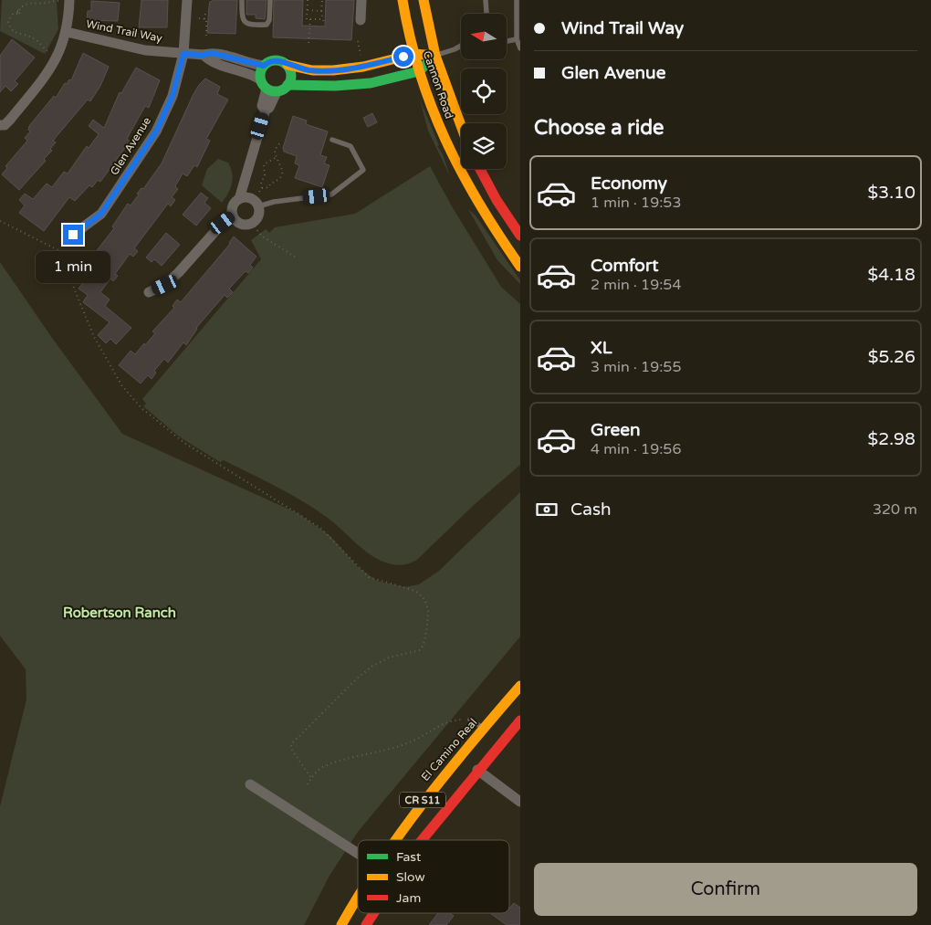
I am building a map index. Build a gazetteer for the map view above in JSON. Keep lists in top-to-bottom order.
{
  "streets": {
    "main road": [
      "Wind Trail Way",
      "Cannon Road",
      "El Camino Real",
      "CR S11"
    ],
    "street": ["Glen Avenue"]
  },
  "crossings": [
    ["Wind Trail Way", "Cannon Road"],
    ["Wind Trail Way", "Glen Avenue"]
  ],
  "districts": ["Robertson Ranch"],
  "legend": ["Fast", "Slow", "Jam"],
  "north": "left",
  "page": {
    "banner": ["Wind Trail Way", "Glen Avenue"],
    "heading": "Choose a ride",
    "list": [
      {
        "name": "Economy",
        "note": "1 min · 19:53",
        "value": "$3.10"
      },
      {
        "name": "Comfort",
        "note": "2 min · 19:54",
        "value": "$4.18"
      },
      {
        "name": "XL",
        "note": "3 min · 19:55",
        "value": "$5.26"
      },
      {
        "name": "Green",
        "note": "4 min · 19:56",
        "value": "$2.98"
      }
    ],
    "bubble": "1 min",
    "pay": ["Cash", "320 m"],
    "buttons": "Confirm"
  }
}
